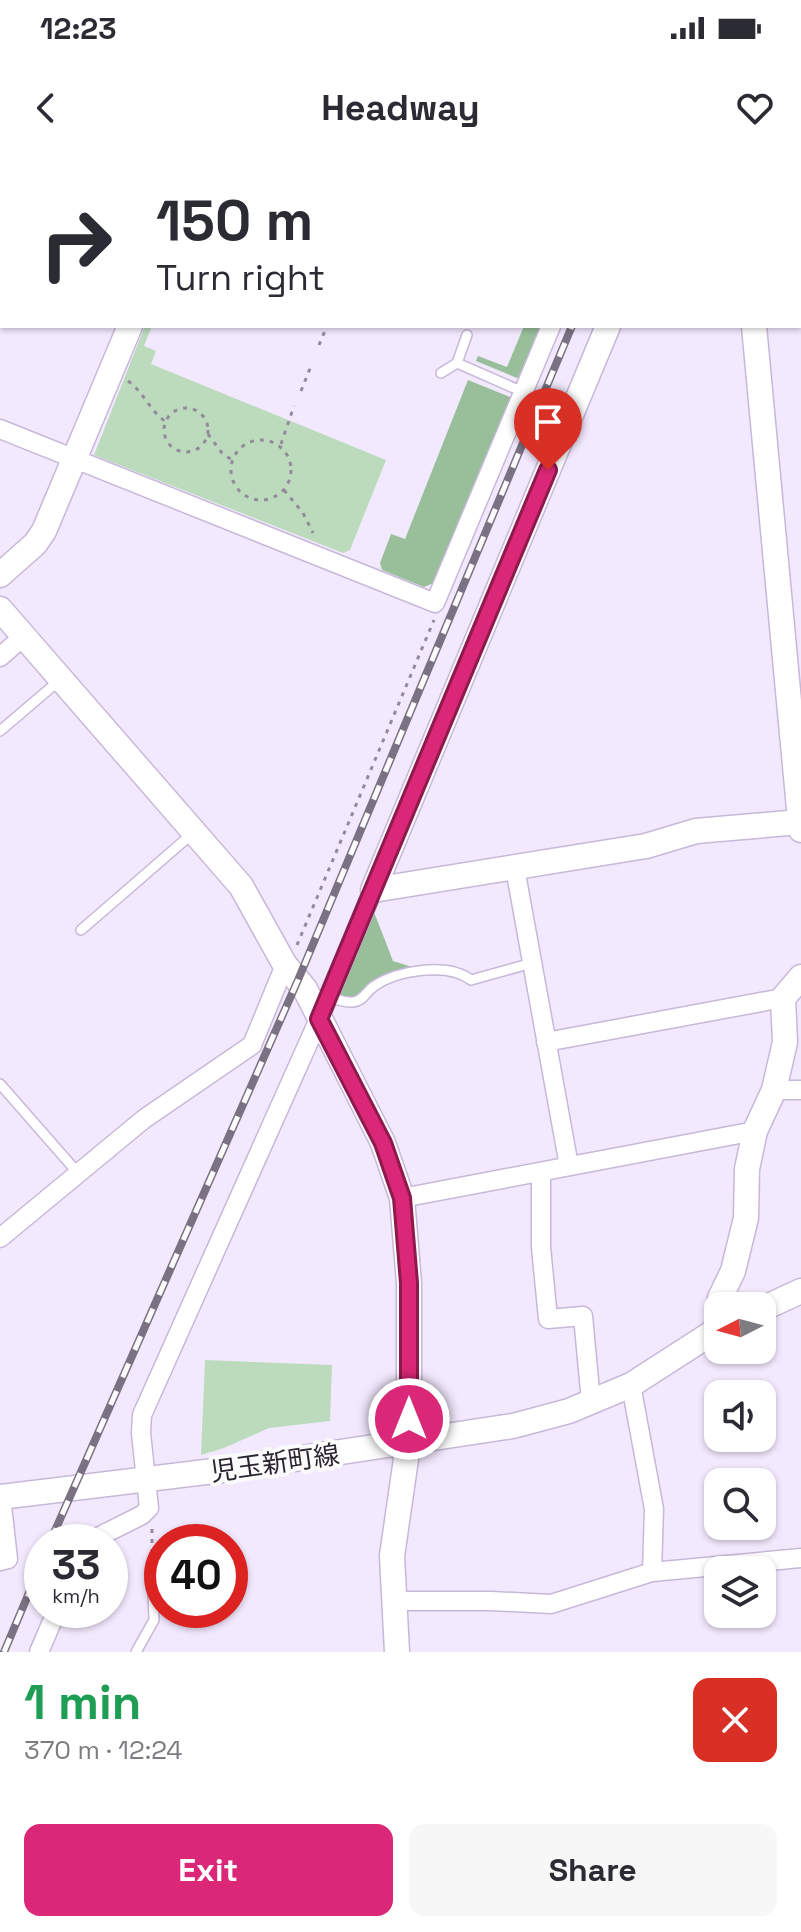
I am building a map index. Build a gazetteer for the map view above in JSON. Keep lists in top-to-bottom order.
{
  "streets": {
    "street": ["児玉新町線"]
  },
  "north": "left",
  "page": {
    "status": "12:23",
    "header": "Headway",
    "turn": ["150 m", "Turn right"],
    "speed": "33 km/h",
    "limit": "40",
    "heading": ["1 min", "370 m · 12:24"],
    "buttons": ["Exit", "Share"]
  }
}
